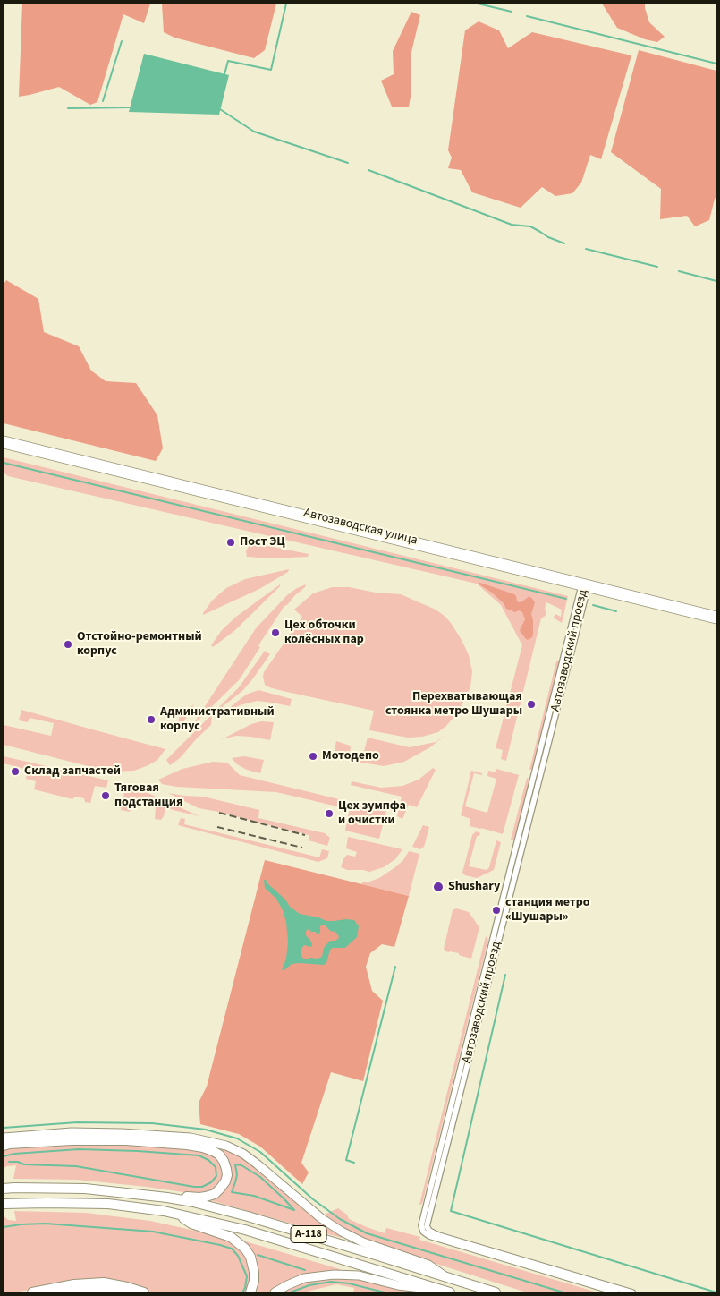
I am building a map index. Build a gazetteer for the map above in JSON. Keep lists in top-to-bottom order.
{
  "streets": {
    "highway": ["А-118"],
    "street": ["Автозаводская улица", "Автозаводский проезд"]
  },
  "crossings": [
    ["Автозаводская улица", "Автозаводский проезд"]
  ],
  "places": [
    "Пост ЭЦ",
    "Цех обточки колёсных пар",
    "Отстойно-ремонтный корпус",
    "Перехватывающая стоянка метро Шушары",
    "Административный корпус",
    "Мотодепо",
    "Склад запчастей",
    "Тяговая подстанция",
    "Цех зумпфа и очистки",
    "Shushary",
    "станция метро «Шушары»"
  ]
}
